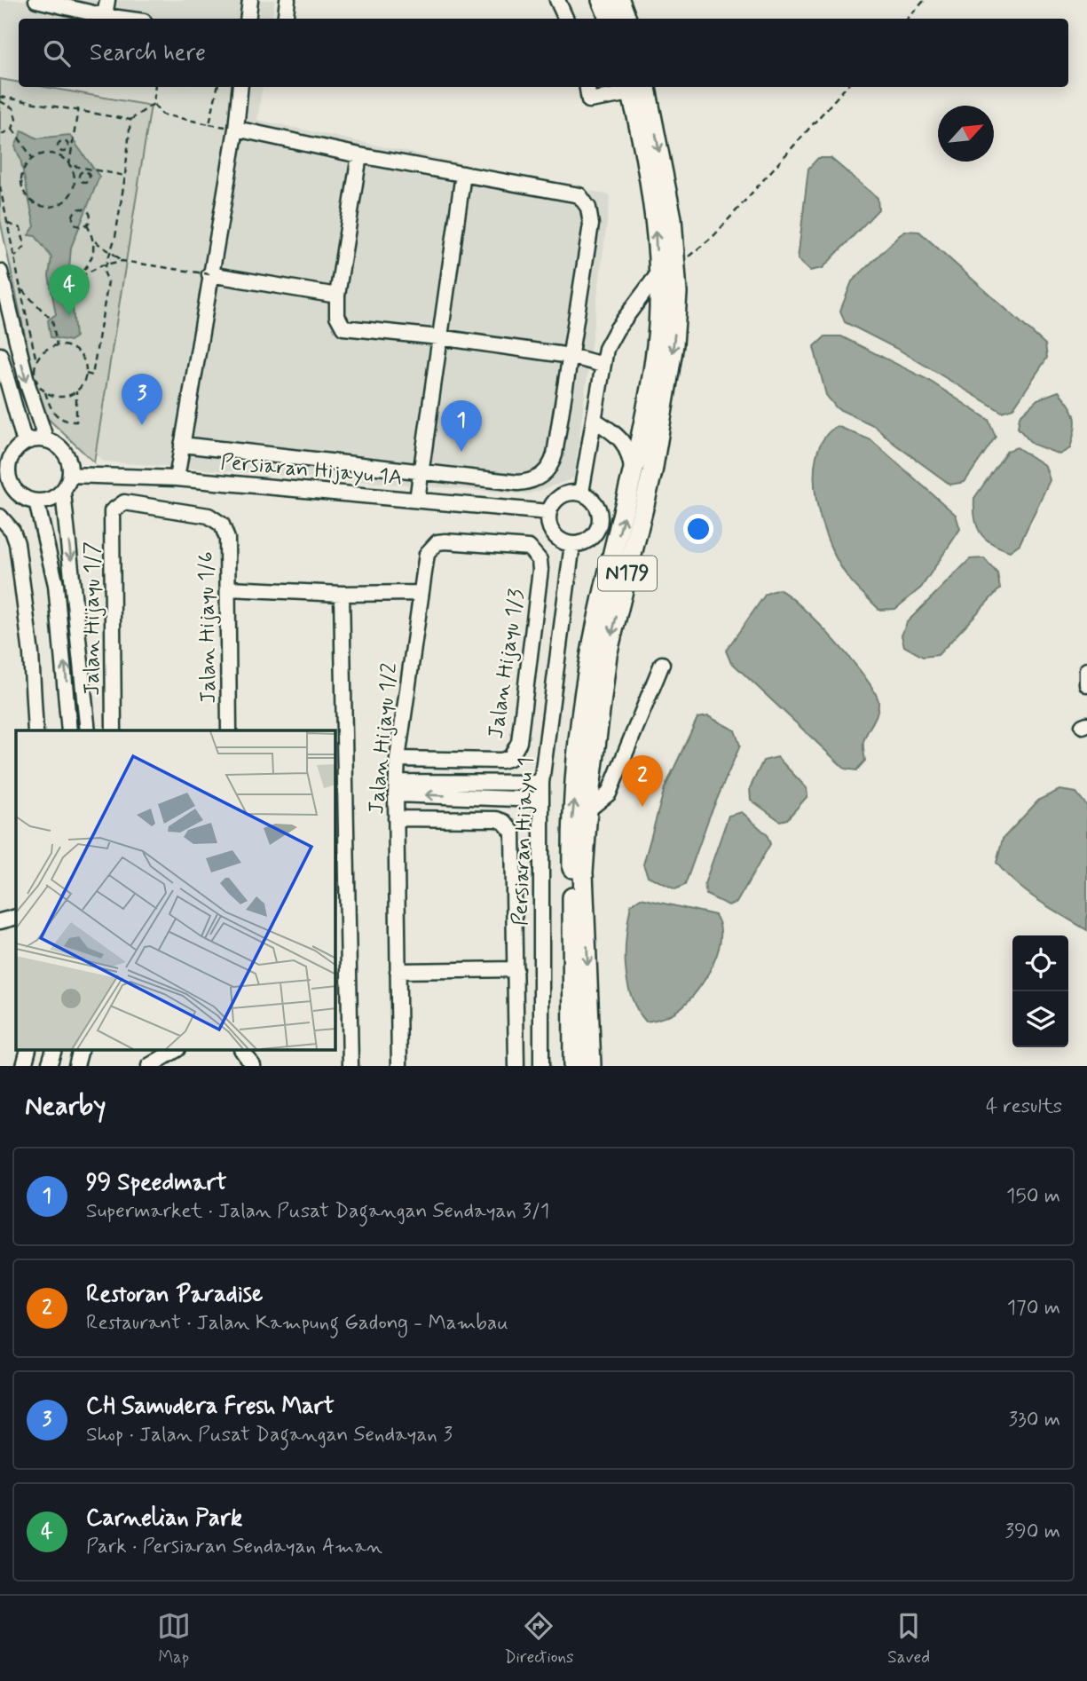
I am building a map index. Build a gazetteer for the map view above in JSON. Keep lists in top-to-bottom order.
{
  "streets": {
    "main road": ["N179"],
    "street": [
      "Persiaran Hijayu 1A",
      "Jalan Hijayu 1/7",
      "Jalan Hijayu 1/6",
      "Jalan Hijayu 1/3",
      "Jalan Hijayu 1/2",
      "Persiaran Hijayu 1"
    ]
  },
  "crossings": [
    ["Persiaran Hijayu 1A", "Persiaran Hijayu 1"],
    ["Jalan Hijayu 1/7", "Jalan Hijayu 1/6"],
    ["Jalan Hijayu 1/3", "Jalan Hijayu 1/2"]
  ],
  "north": "top right",
  "page": {
    "search": "Search here",
    "pins": [
      "4",
      "3",
      "1",
      "2"
    ],
    "heading": ["Nearby", "4 results"],
    "list": [
      {
        "mark": "1",
        "name": "99 Speedmart",
        "note": "Supermarket · Jalan Pusat Dagangan Sendayan 3/1",
        "value": "150 m"
      },
      {
        "mark": "2",
        "name": "Restoran Paradise",
        "note": "Restaurant · Jalan Kampung Gadong - Mambau",
        "value": "170 m"
      },
      {
        "mark": "3",
        "name": "CH Samudera Fresh Mart",
        "note": "Shop · Jalan Pusat Dagangan Sendayan 3",
        "value": "330 m"
      },
      {
        "mark": "4",
        "name": "Carnelian Park",
        "note": "Park · Persiaran Sendayan Aman",
        "value": "390 m"
      }
    ],
    "nav": ["Map", "Directions", "Saved"]
  }
}
